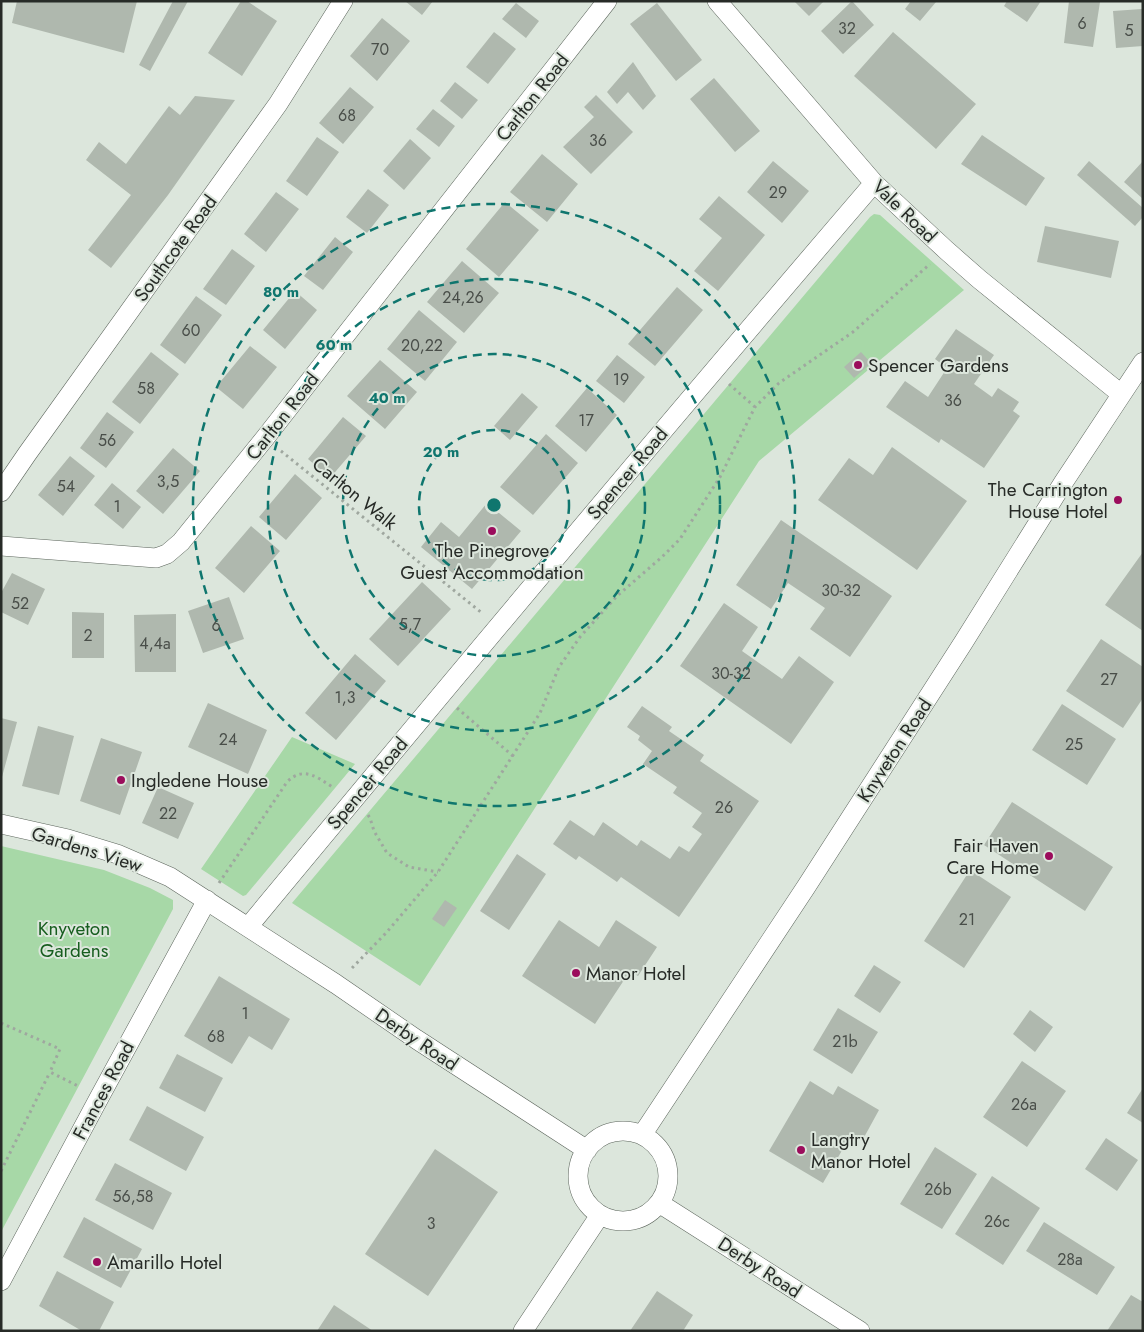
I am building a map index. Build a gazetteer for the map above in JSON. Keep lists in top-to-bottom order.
{
  "streets": {
    "street": [
      "Carlton Road",
      "Vale Road",
      "Southcote Road",
      "Spencer Road",
      "Knyveton Road",
      "Gardens View",
      "Derby Road",
      "Frances Road"
    ],
    "path": ["Carlton Walk"]
  },
  "crossings": [
    ["Carlton Road", "Carlton Walk"],
    ["Vale Road", "Spencer Road"],
    ["Vale Road", "Knyveton Road"],
    ["Spencer Road", "Carlton Walk"],
    ["Spencer Road", "Gardens View"],
    ["Spencer Road", "Derby Road"],
    ["Knyveton Road", "Derby Road"],
    ["Gardens View", "Derby Road"],
    ["Gardens View", "Frances Road"]
  ],
  "parks": ["Knyveton Gardens"],
  "places": [
    "Spencer Gardens",
    "The Carrington House Hotel",
    "The Pinegrove Guest Accommodation",
    "Ingledene House",
    "Fair Haven Care Home",
    "Manor Hotel",
    "Langtry Manor Hotel",
    "Amarillo Hotel"
  ],
  "house_numbers": [
    "6",
    "32",
    "5",
    "70",
    "68",
    "36",
    "29",
    "24,26",
    "60",
    "20,22",
    "19",
    "58",
    "36",
    "17",
    "56",
    "3,5",
    "54",
    "1",
    "30-32",
    "52",
    "5,7",
    "6",
    "2",
    "4,4a",
    "30-32",
    "27",
    "1,3",
    "24",
    "25",
    "26",
    "22",
    "21",
    "1",
    "68",
    "21b",
    "26a",
    "26b",
    "56,58",
    "26c",
    "3",
    "28a"
  ],
  "rings": [
    "80 m",
    "60 m",
    "40 m",
    "20 m"
  ]
}
